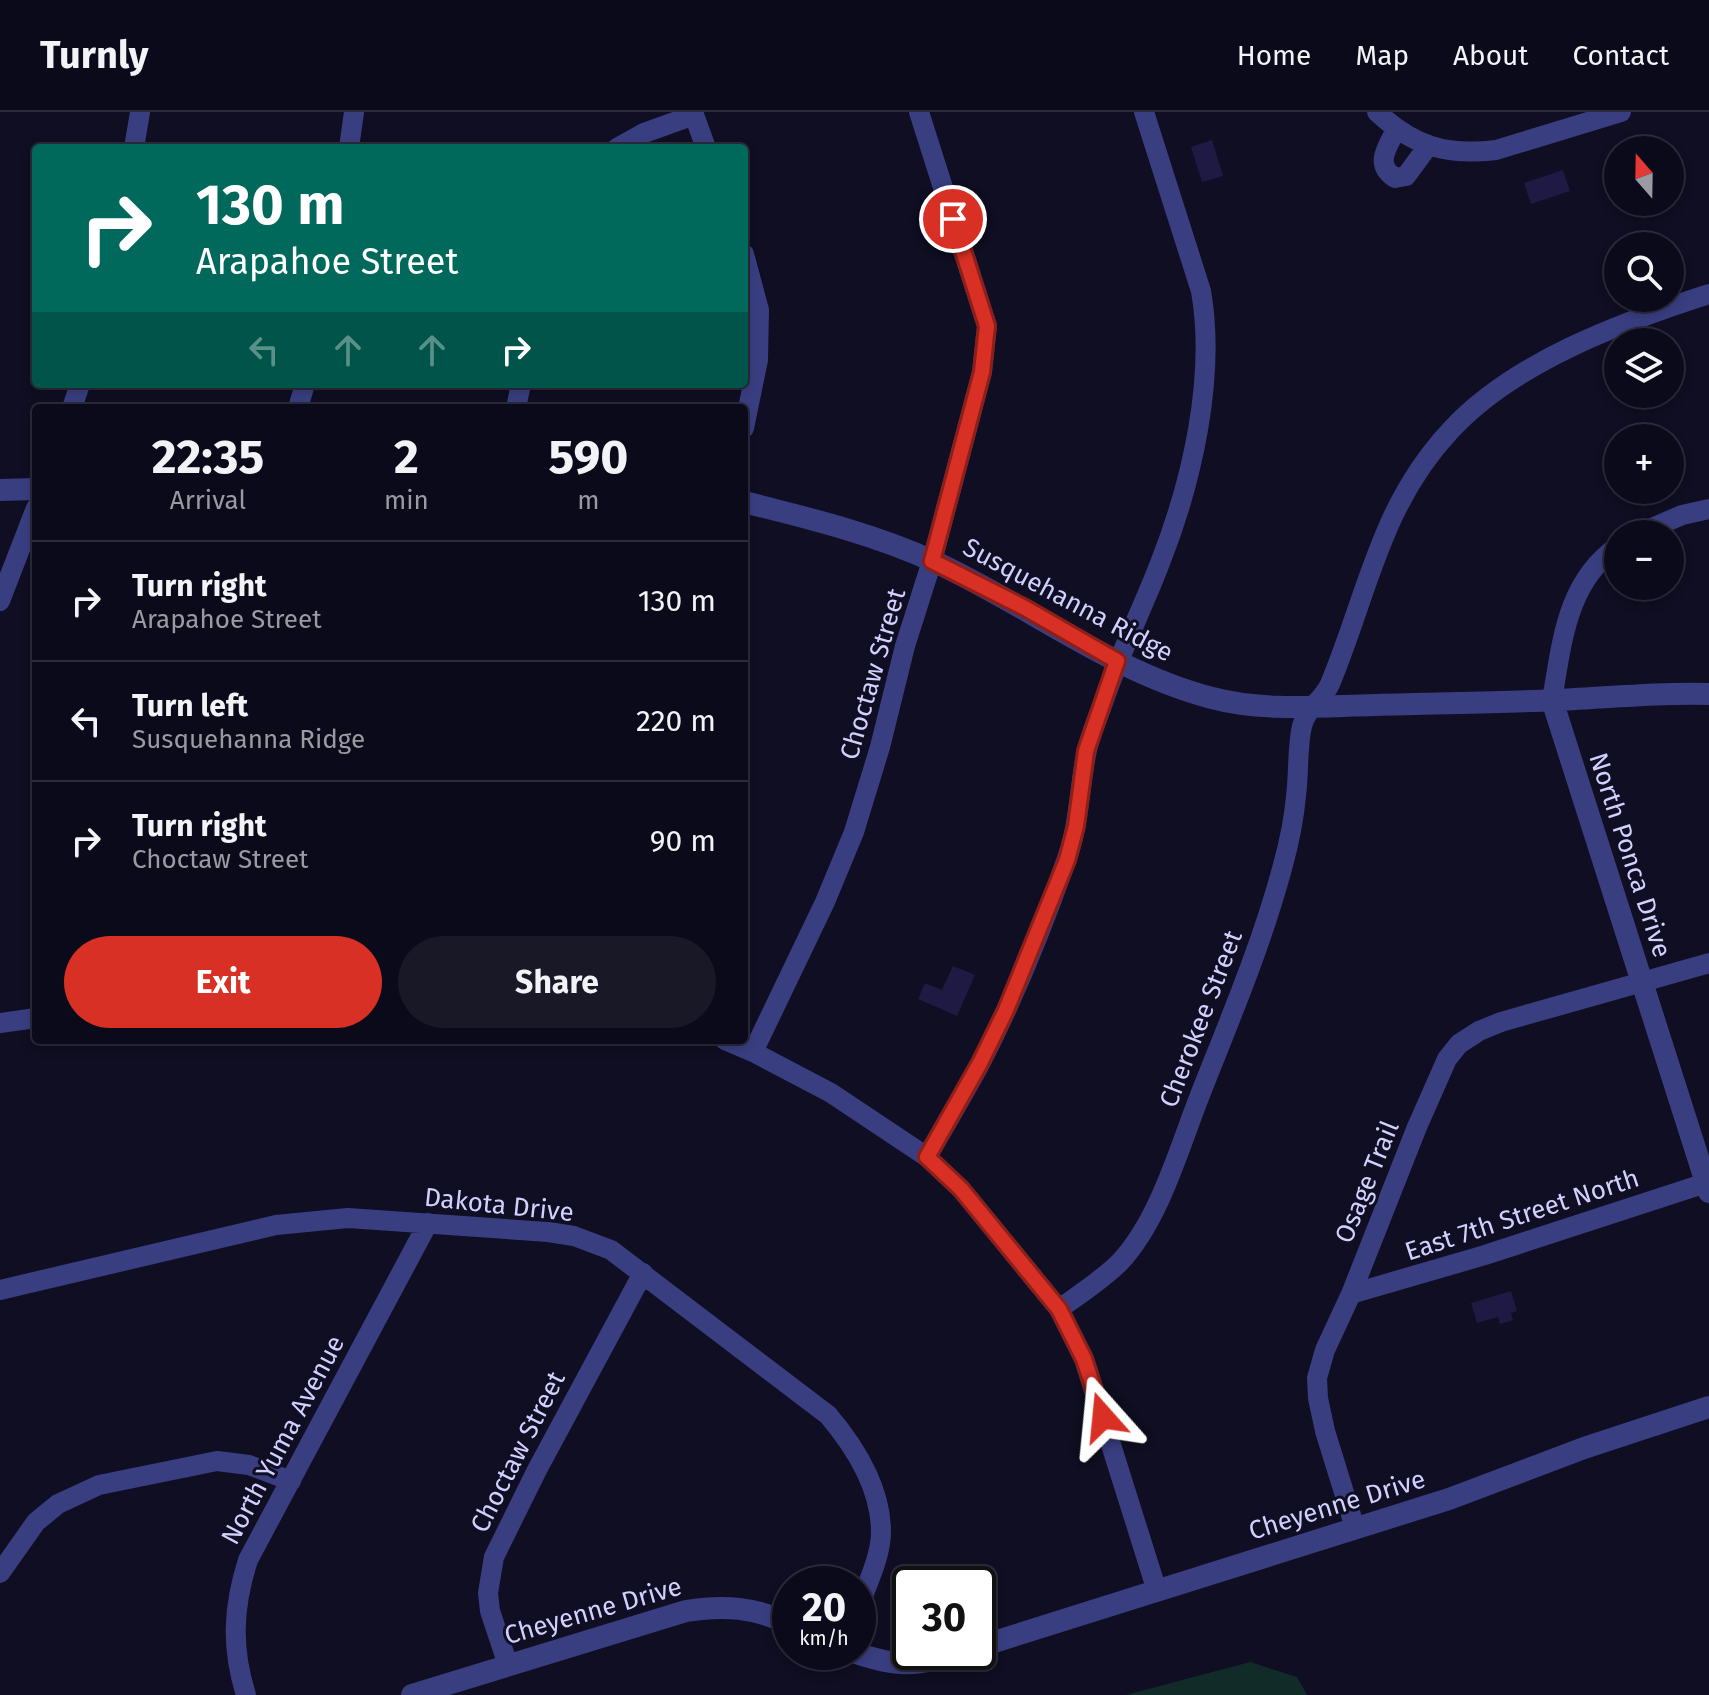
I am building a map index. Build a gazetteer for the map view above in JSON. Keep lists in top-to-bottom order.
{
  "streets": {
    "street": [
      "Susquehanna Ridge",
      "Choctaw Street",
      "North Ponca Drive",
      "Cherokee Street",
      "Osage Trail",
      "Dakota Drive",
      "East 7th Street North",
      "North Yuma Avenue",
      "Cheyenne Drive"
    ]
  },
  "crossings": [
    ["Susquehanna Ridge", "Choctaw Street"],
    ["Susquehanna Ridge", "North Ponca Drive"],
    ["Susquehanna Ridge", "Cherokee Street"],
    ["Choctaw Street", "Dakota Drive"],
    ["Choctaw Street", "Cheyenne Drive"],
    ["North Ponca Drive", "Osage Trail"],
    ["North Ponca Drive", "East 7th Street North"],
    ["Osage Trail", "East 7th Street North"],
    ["Osage Trail", "Cheyenne Drive"],
    ["Dakota Drive", "North Yuma Avenue"]
  ],
  "north": "top",
  "page": {
    "header": "Turnly",
    "nav": [
      "Home",
      "Map",
      "About",
      "Contact"
    ],
    "map_buttons": ["+", "−"],
    "turn": ["130 m", "Arapahoe Street"],
    "eta": [
      "22:35",
      "Arrival",
      "2",
      "min",
      "590",
      "m"
    ],
    "list": [
      {
        "name": "Turn right",
        "note": "Arapahoe Street",
        "value": "130 m"
      },
      {
        "name": "Turn left",
        "note": "Susquehanna Ridge",
        "value": "220 m"
      },
      {
        "name": "Turn right",
        "note": "Choctaw Street",
        "value": "90 m"
      }
    ],
    "buttons": ["Exit", "Share"],
    "speed": "20 km/h",
    "limit": "30"
  }
}
